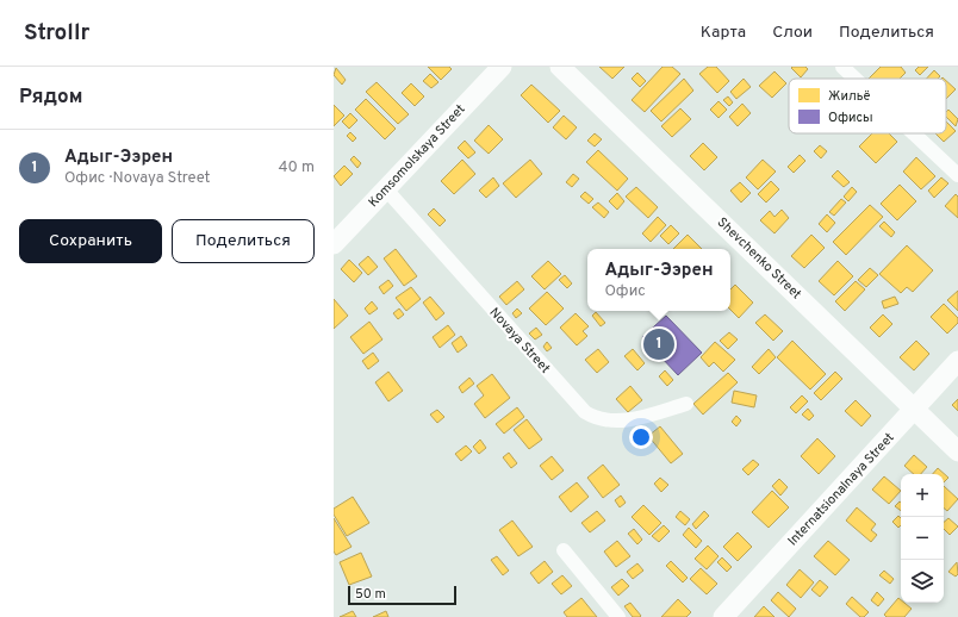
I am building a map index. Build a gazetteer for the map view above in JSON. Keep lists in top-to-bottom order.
{
  "streets": {
    "street": [
      "Komsomolskaya Street",
      "Shevchenko Street",
      "Novaya Street",
      "Internatsionalnaya Street"
    ]
  },
  "crossings": [
    ["Komsomolskaya Street", "Novaya Street"],
    ["Shevchenko Street", "Internatsionalnaya Street"]
  ],
  "legend": ["Жильё", "Офисы"],
  "scale_bar": "50 m",
  "page": {
    "header": "Strollr",
    "nav": ["Карта", "Слои", "Поделиться"],
    "heading": "Рядом",
    "list": [
      {
        "mark": "1",
        "name": "Адыг-Ээрен",
        "note": "Офис · Novaya Street",
        "value": "40 m"
      }
    ],
    "buttons": ["Сохранить", "Поделиться"],
    "popup": ["Адыг-Ээрен", "Офис"],
    "pins": "1",
    "map_buttons": ["+", "−"],
    "scale": "50 m"
  }
}
